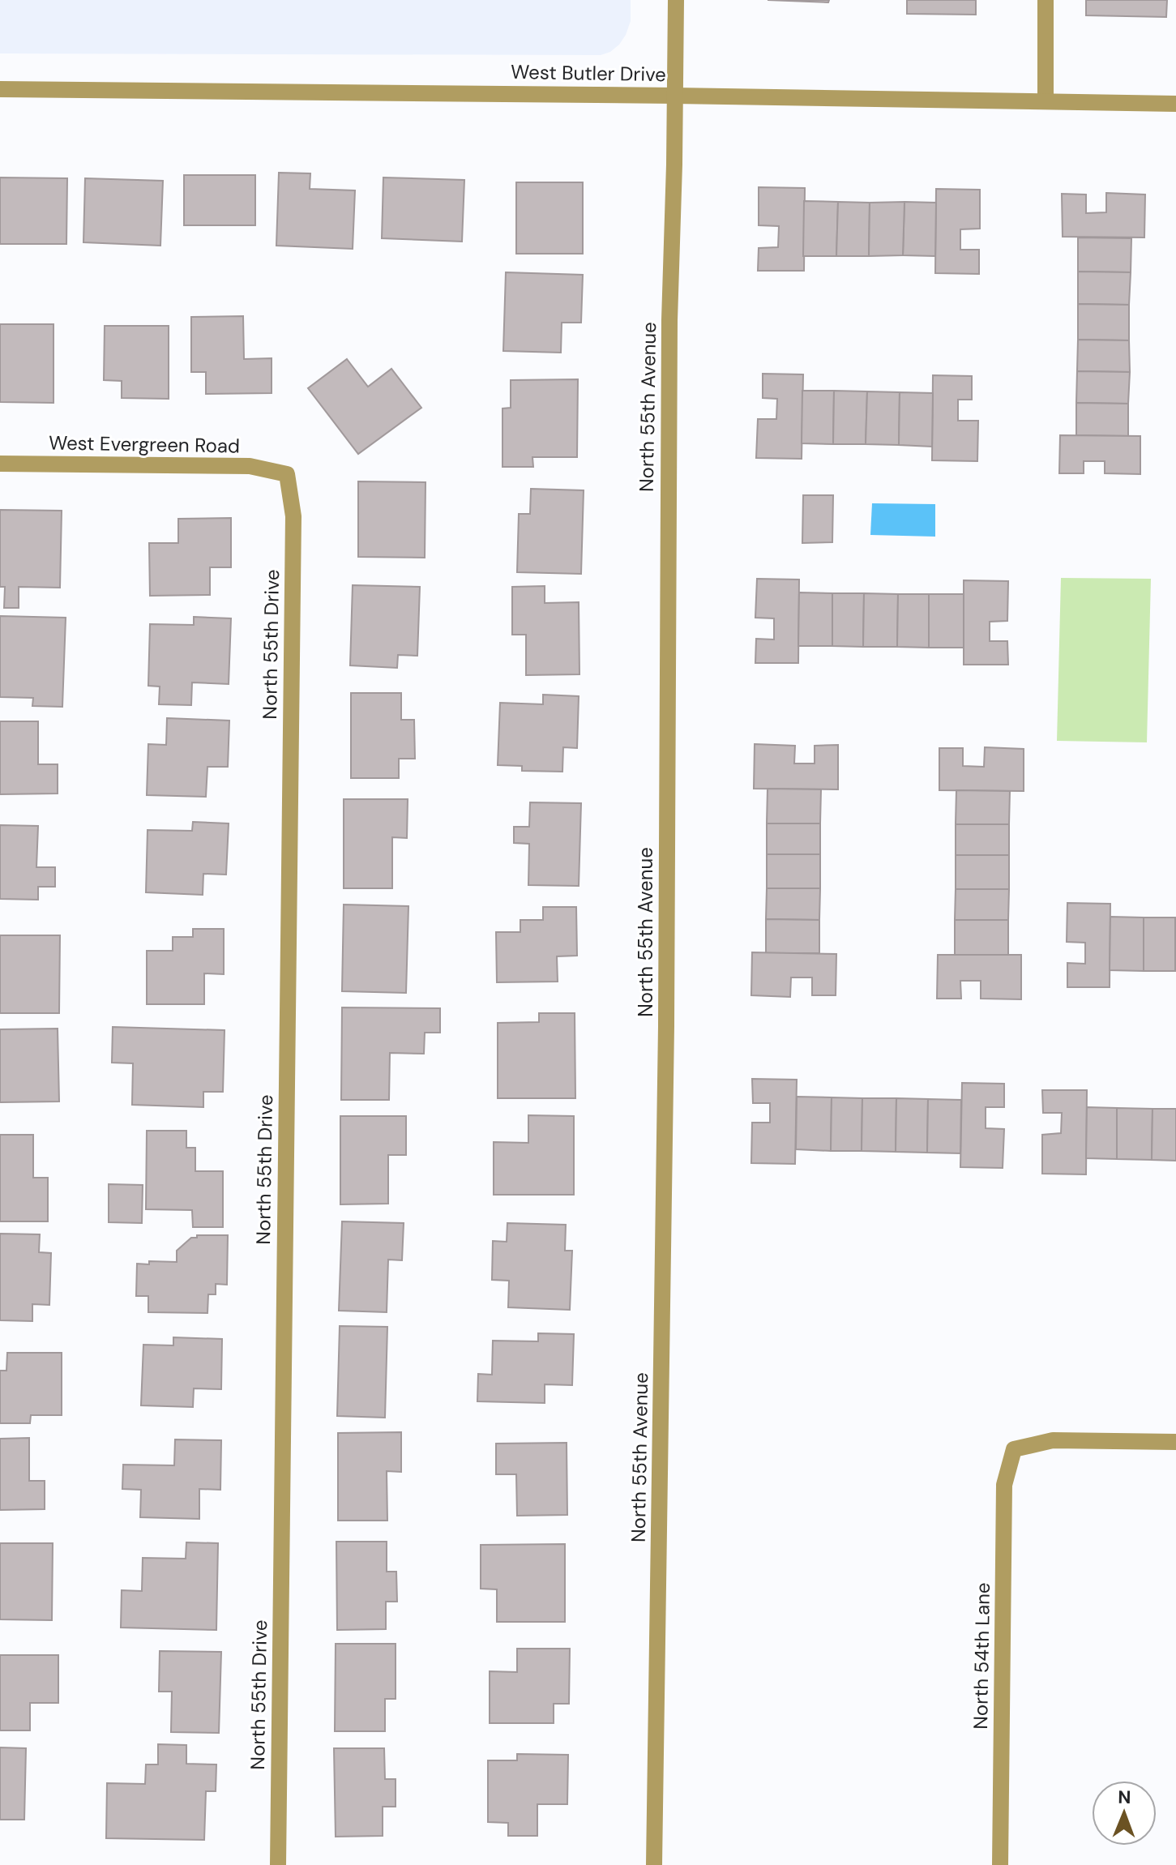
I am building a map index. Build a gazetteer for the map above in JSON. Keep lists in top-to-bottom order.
{
  "streets": {
    "street": [
      "West Butler Drive",
      "North 55th Avenue",
      "West Evergreen Road",
      "North 55th Drive",
      "North 54th Lane"
    ]
  },
  "crossings": [
    ["West Butler Drive", "North 55th Avenue"],
    ["West Evergreen Road", "North 55th Drive"]
  ],
  "north": "top"
}
